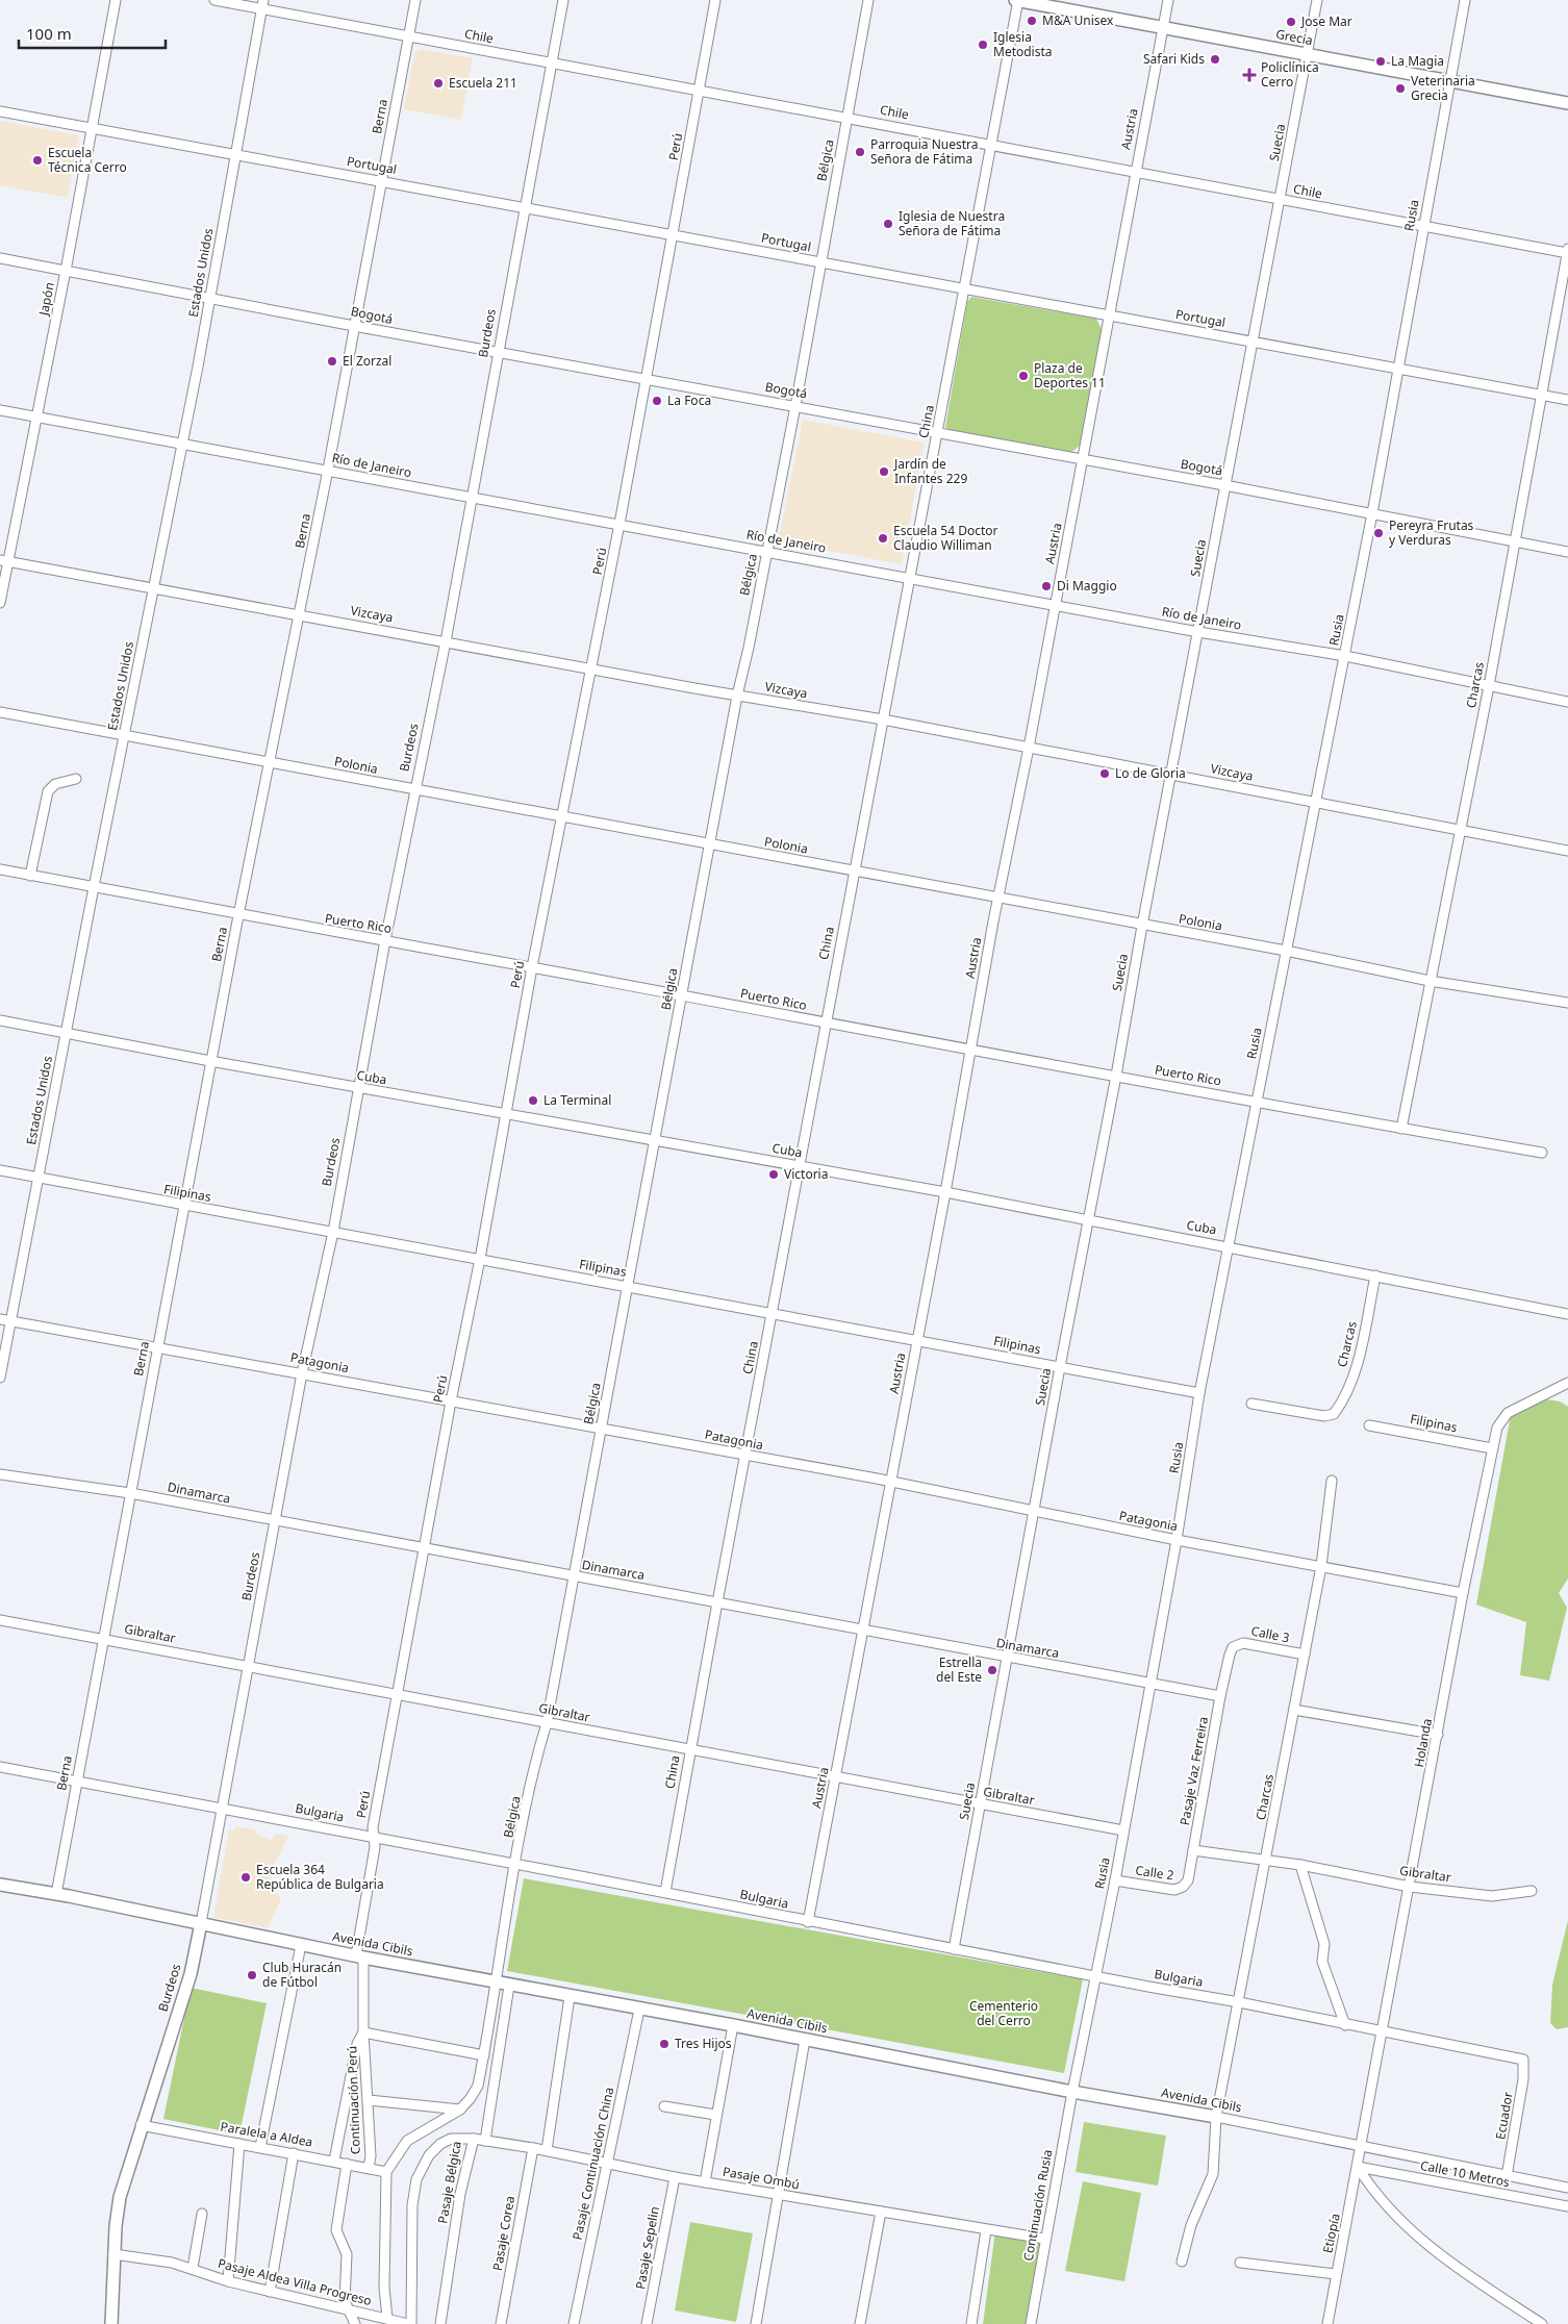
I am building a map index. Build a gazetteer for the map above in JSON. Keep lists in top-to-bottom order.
{
  "streets": {
    "street": [
      "Chile",
      "Grecia",
      "Berna",
      "Austria",
      "Suecia",
      "Perú",
      "Bélgica",
      "Portugal",
      "Rusia",
      "Estados Unidos",
      "Japón",
      "Bogotá",
      "Burdeos",
      "China",
      "Río de Janeiro",
      "Vizcaya",
      "Charcas",
      "Polonia",
      "Puerto Rico",
      "Cuba",
      "Filipinas",
      "Patagonia",
      "Dinamarca",
      "Gibraltar",
      "Calle 3",
      "Holanda",
      "Pasaje Vaz Ferreira",
      "Bulgaria",
      "Calle 2",
      "Avenida Cibils",
      "Continuación Perú",
      "Ecuador",
      "Paralela a Aldea",
      "Pasaje Continuación China",
      "Calle 10 Metros",
      "Pasaje Ombú",
      "Pasaje Bélgica",
      "Continuación Rusia",
      "Pasaje Corea",
      "Etiopía",
      "Pasaje Sepelin",
      "Pasaje Aldea Villa Progreso"
    ]
  },
  "crossings": [
    ["Chile", "Berna"],
    ["Chile", "Austria"],
    ["Chile", "Suecia"],
    ["Chile", "Perú"],
    ["Chile", "Bélgica"],
    ["Chile", "Rusia"],
    ["Chile", "Estados Unidos"],
    ["Chile", "Burdeos"],
    ["Chile", "China"],
    ["Chile", "Charcas"],
    ["Grecia", "Austria"],
    ["Grecia", "Suecia"],
    ["Grecia", "Rusia"],
    ["Grecia", "China"],
    ["Berna", "Portugal"],
    ["Berna", "Bogotá"],
    ["Berna", "Río de Janeiro"],
    ["Berna", "Vizcaya"],
    ["Berna", "Polonia"],
    ["Berna", "Puerto Rico"],
    ["Berna", "Cuba"],
    ["Berna", "Filipinas"],
    ["Berna", "Patagonia"],
    ["Berna", "Dinamarca"],
    ["Berna", "Gibraltar"],
    ["Berna", "Bulgaria"],
    ["Berna", "Avenida Cibils"],
    ["Austria", "Portugal"],
    ["Austria", "Bogotá"],
    ["Austria", "Río de Janeiro"],
    ["Austria", "Vizcaya"],
    ["Austria", "Polonia"],
    ["Austria", "Puerto Rico"],
    ["Austria", "Cuba"],
    ["Austria", "Filipinas"],
    ["Austria", "Patagonia"],
    ["Austria", "Dinamarca"],
    ["Austria", "Gibraltar"],
    ["Austria", "Bulgaria"],
    ["Suecia", "Portugal"],
    ["Suecia", "Bogotá"],
    ["Suecia", "Río de Janeiro"],
    ["Suecia", "Vizcaya"],
    ["Suecia", "Polonia"],
    ["Suecia", "Puerto Rico"],
    ["Suecia", "Cuba"],
    ["Suecia", "Filipinas"],
    ["Suecia", "Patagonia"],
    ["Suecia", "Dinamarca"],
    ["Suecia", "Gibraltar"],
    ["Suecia", "Bulgaria"],
    ["Perú", "Portugal"],
    ["Perú", "Bogotá"],
    ["Perú", "Río de Janeiro"],
    ["Perú", "Vizcaya"],
    ["Perú", "Polonia"],
    ["Perú", "Puerto Rico"],
    ["Perú", "Cuba"],
    ["Perú", "Filipinas"],
    ["Perú", "Patagonia"],
    ["Perú", "Dinamarca"],
    ["Perú", "Gibraltar"],
    ["Perú", "Bulgaria"],
    ["Perú", "Avenida Cibils"],
    ["Perú", "Continuación Perú"],
    ["Bélgica", "Portugal"],
    ["Bélgica", "Bogotá"],
    ["Bélgica", "Río de Janeiro"],
    ["Bélgica", "Vizcaya"],
    ["Bélgica", "Polonia"],
    ["Bélgica", "Puerto Rico"],
    ["Bélgica", "Cuba"],
    ["Bélgica", "Filipinas"],
    ["Bélgica", "Patagonia"],
    ["Bélgica", "Dinamarca"],
    ["Bélgica", "Gibraltar"],
    ["Bélgica", "Bulgaria"],
    ["Bélgica", "Avenida Cibils"],
    ["Portugal", "Rusia"],
    ["Portugal", "Estados Unidos"],
    ["Portugal", "Japón"],
    ["Portugal", "Burdeos"],
    ["Portugal", "China"],
    ["Portugal", "Charcas"],
    ["Rusia", "Bogotá"],
    ["Rusia", "Río de Janeiro"],
    ["Rusia", "Vizcaya"],
    ["Rusia", "Polonia"],
    ["Rusia", "Puerto Rico"],
    ["Rusia", "Cuba"],
    ["Rusia", "Filipinas"],
    ["Rusia", "Patagonia"],
    ["Rusia", "Dinamarca"],
    ["Rusia", "Gibraltar"],
    ["Rusia", "Bulgaria"],
    ["Rusia", "Calle 2"],
    ["Rusia", "Avenida Cibils"],
    ["Rusia", "Continuación Rusia"],
    ["Estados Unidos", "Bogotá"],
    ["Estados Unidos", "Río de Janeiro"],
    ["Estados Unidos", "Vizcaya"],
    ["Estados Unidos", "Polonia"],
    ["Estados Unidos", "Puerto Rico"],
    ["Estados Unidos", "Cuba"],
    ["Estados Unidos", "Filipinas"],
    ["Estados Unidos", "Patagonia"],
    ["Japón", "Bogotá"],
    ["Japón", "Río de Janeiro"],
    ["Japón", "Vizcaya"],
    ["Bogotá", "Burdeos"],
    ["Bogotá", "China"],
    ["Bogotá", "Charcas"],
    ["Burdeos", "Río de Janeiro"],
    ["Burdeos", "Vizcaya"],
    ["Burdeos", "Polonia"],
    ["Burdeos", "Puerto Rico"],
    ["Burdeos", "Cuba"],
    ["Burdeos", "Filipinas"],
    ["Burdeos", "Patagonia"],
    ["Burdeos", "Dinamarca"],
    ["Burdeos", "Gibraltar"],
    ["Burdeos", "Bulgaria"],
    ["Burdeos", "Avenida Cibils"],
    ["Burdeos", "Paralela a Aldea"],
    ["Burdeos", "Pasaje Aldea Villa Progreso"],
    ["China", "Río de Janeiro"],
    ["China", "Vizcaya"],
    ["China", "Polonia"],
    ["China", "Puerto Rico"],
    ["China", "Cuba"],
    ["China", "Filipinas"],
    ["China", "Patagonia"],
    ["China", "Dinamarca"],
    ["China", "Gibraltar"],
    ["China", "Bulgaria"],
    ["Río de Janeiro", "Charcas"],
    ["Vizcaya", "Charcas"],
    ["Charcas", "Polonia"],
    ["Charcas", "Puerto Rico"],
    ["Charcas", "Cuba"],
    ["Charcas", "Patagonia"],
    ["Charcas", "Gibraltar"],
    ["Charcas", "Calle 3"],
    ["Charcas", "Bulgaria"],
    ["Charcas", "Avenida Cibils"],
    ["Filipinas", "Holanda"],
    ["Patagonia", "Holanda"],
    ["Dinamarca", "Pasaje Vaz Ferreira"],
    ["Gibraltar", "Holanda"],
    ["Gibraltar", "Pasaje Vaz Ferreira"],
    ["Gibraltar", "Calle 2"],
    ["Calle 3", "Pasaje Vaz Ferreira"],
    ["Holanda", "Bulgaria"],
    ["Holanda", "Avenida Cibils"],
    ["Holanda", "Etiopía"],
    ["Pasaje Vaz Ferreira", "Calle 2"],
    ["Bulgaria", "Ecuador"],
    ["Avenida Cibils", "Continuación Perú"],
    ["Avenida Cibils", "Ecuador"],
    ["Avenida Cibils", "Pasaje Continuación China"],
    ["Avenida Cibils", "Continuación Rusia"],
    ["Avenida Cibils", "Etiopía"],
    ["Continuación Perú", "Paralela a Aldea"],
    ["Continuación Perú", "Pasaje Aldea Villa Progreso"],
    ["Pasaje Continuación China", "Pasaje Ombú"],
    ["Calle 10 Metros", "Etiopía"],
    ["Pasaje Ombú", "Pasaje Bélgica"],
    ["Pasaje Ombú", "Continuación Rusia"],
    ["Pasaje Ombú", "Pasaje Corea"],
    ["Pasaje Ombú", "Pasaje Sepelin"],
    ["Pasaje Bélgica", "Pasaje Aldea Villa Progreso"]
  ],
  "parks": ["Cementerio del Cerro"],
  "places": {
    "other": [
      "M&A Unisex",
      "Jose Mar",
      "Iglesia Metodista",
      "Safari Kids",
      "La Magia",
      "Escuela 211",
      "Veterinaria Grecia",
      "Parroquia Nuestra Señora de Fátima",
      "Escuela Técnica Cerro",
      "Iglesia de Nuestra Señora de Fátima",
      "El Zorzal",
      "Plaza de Deportes 11",
      "La Foca",
      "Jardín de Infantes 229",
      "Pereyra Frutas y Verduras",
      "Escuela 54 Doctor Claudio Williman",
      "Di Maggio",
      "Lo de Gloria",
      "La Terminal",
      "Victoria",
      "Estrella del Este",
      "Escuela 364 República de Bulgaria",
      "Club Huracán de Fútbol",
      "Tres Hijos"
    ],
    "health": ["Policlínica Cerro"]
  },
  "scale_bar": "100 m"
}
